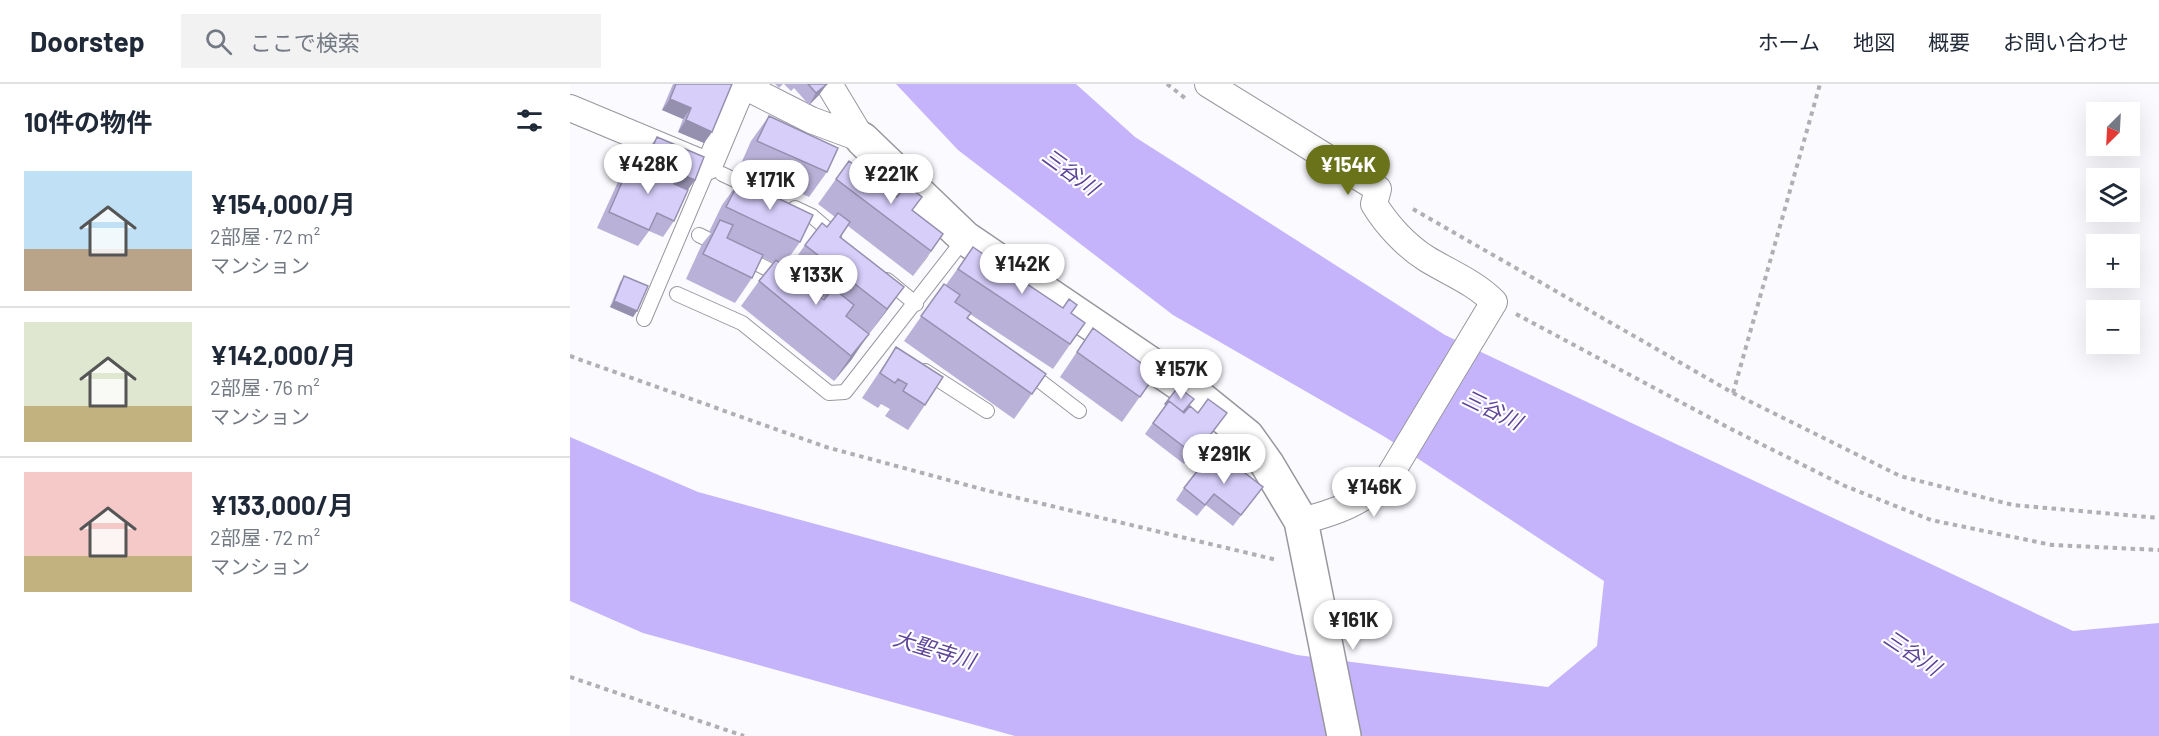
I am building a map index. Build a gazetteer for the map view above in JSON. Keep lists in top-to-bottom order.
{
  "water": ["三谷川", "大聖寺川"],
  "north": "bottom left",
  "page": {
    "header": "Doorstep",
    "search": "ここで検索",
    "nav": [
      "ホーム",
      "地図",
      "概要",
      "お問い合わせ"
    ],
    "heading": "10件の物件",
    "map_buttons": ["+", "−"],
    "price": [
      "¥428K",
      "¥154K",
      "¥221K",
      "¥171K",
      "¥142K",
      "¥133K",
      "¥157K",
      "¥291K",
      "¥146K",
      "¥161K"
    ],
    "list": [
      {
        "name": "¥154,000/月",
        "note": "2部屋 · 72 m² · マンション"
      },
      {
        "name": "¥142,000/月",
        "note": "2部屋 · 76 m² · マンション"
      },
      {
        "name": "¥133,000/月",
        "note": "2部屋 · 72 m² · マンション"
      }
    ]
  }
}
